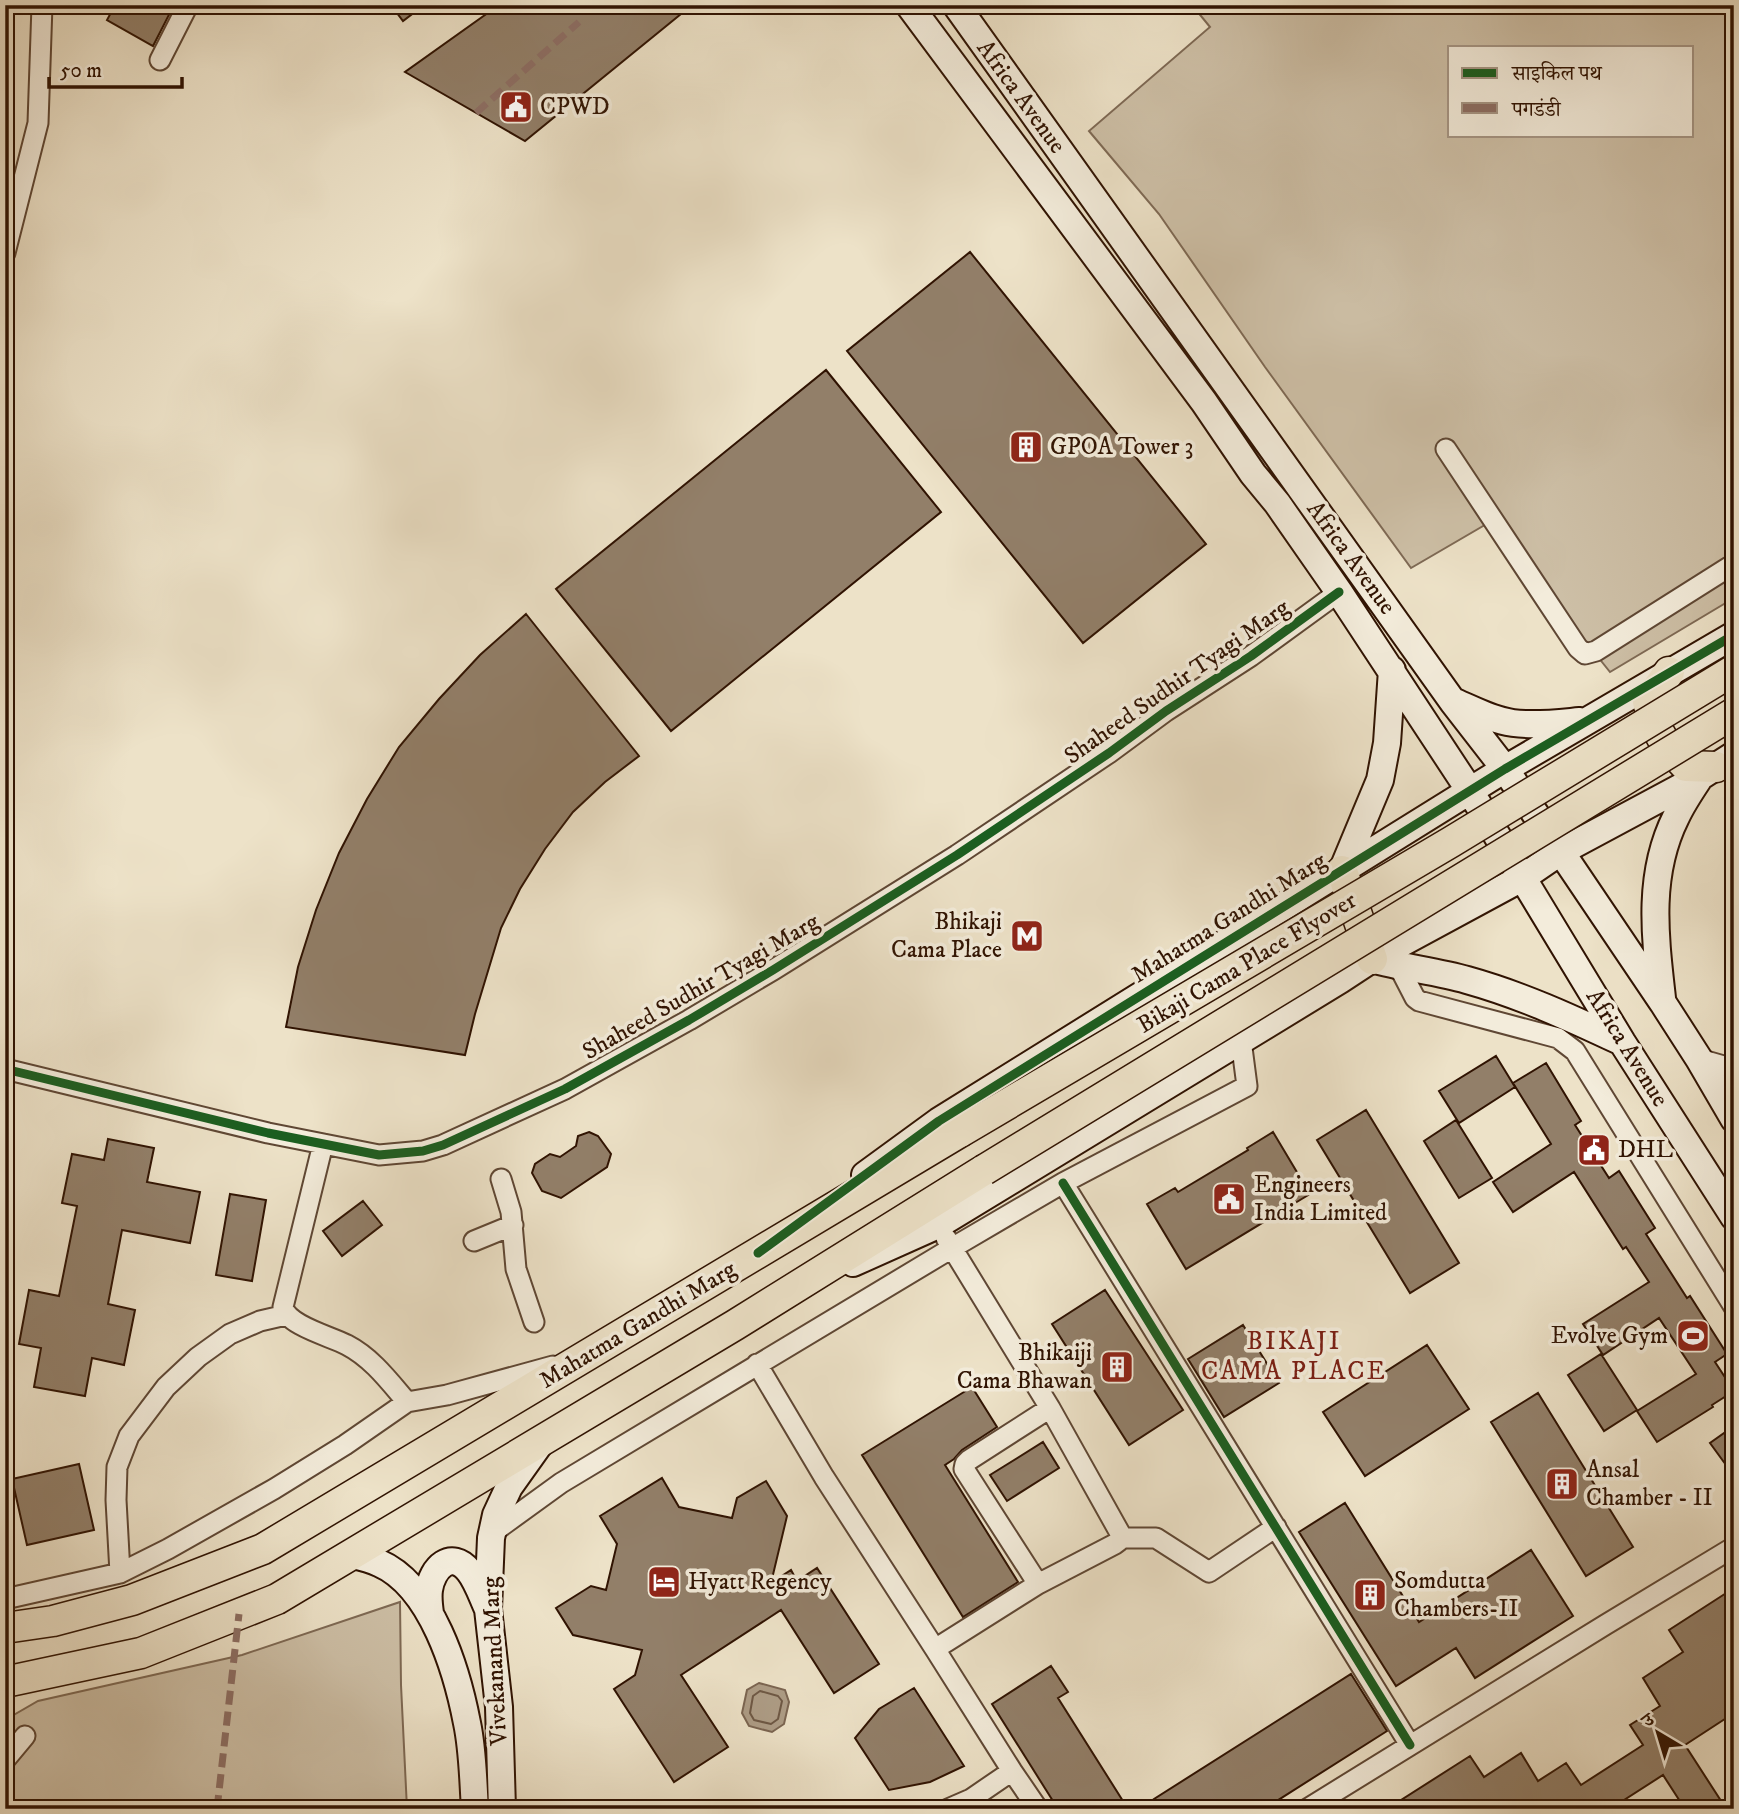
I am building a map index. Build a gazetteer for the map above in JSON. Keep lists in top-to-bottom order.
{
  "streets": {
    "main road": [
      "Africa Avenue",
      "Mahatma Gandhi Marg",
      "Bikaji Cama Place Flyover",
      "Vivekanand Marg"
    ],
    "street": ["Shaheed Sudhir Tyagi Marg"]
  },
  "crossings": [
    ["Africa Avenue", "Shaheed Sudhir Tyagi Marg"],
    ["Africa Avenue", "Mahatma Gandhi Marg"],
    ["Mahatma Gandhi Marg", "Bikaji Cama Place Flyover"],
    ["Mahatma Gandhi Marg", "Vivekanand Marg"]
  ],
  "districts": ["BIKAJI CAMA PLACE"],
  "places": {
    "public building": ["CPWD", "DHL", "Engineers India Limited"],
    "building": [
      "GPOA Tower 3",
      "Bhikaiji Cama Bhawan",
      "Ansal Chamber - II",
      "Somdutta Chambers-II"
    ],
    "metro station": ["Bhikaji Cama Place"],
    "sports": ["Evolve Gym"],
    "hotel": ["Hyatt Regency"]
  },
  "legend": ["साइकिल पथ", "पगडंडी"],
  "scale_bar": "50 m",
  "north": "top left"
}
